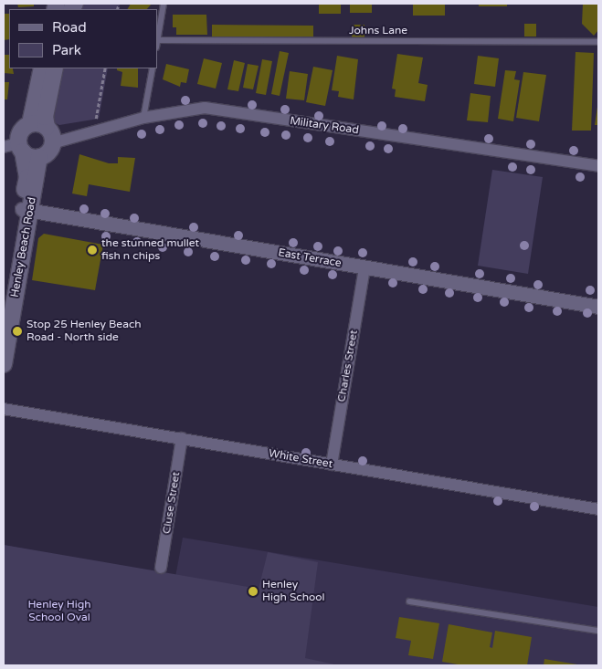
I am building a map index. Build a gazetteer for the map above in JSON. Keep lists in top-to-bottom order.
{
  "streets": {
    "main road": ["Henley Beach Road"],
    "street": [
      "Military Road",
      "East Terrace",
      "Charles Street",
      "White Street",
      "Cluse Street"
    ],
    "lane": ["Johns Lane"]
  },
  "crossings": [
    ["Military Road", "Henley Beach Road"],
    ["Henley Beach Road", "East Terrace"],
    ["East Terrace", "Charles Street"],
    ["Charles Street", "White Street"],
    ["White Street", "Cluse Street"]
  ],
  "parks": ["Henley High School Oval"],
  "places": ["the stunned mullet fish n chips", "Stop 25 Henley Beach Road - North side", "Henley High School"],
  "legend": ["Road", "Park"]
}
